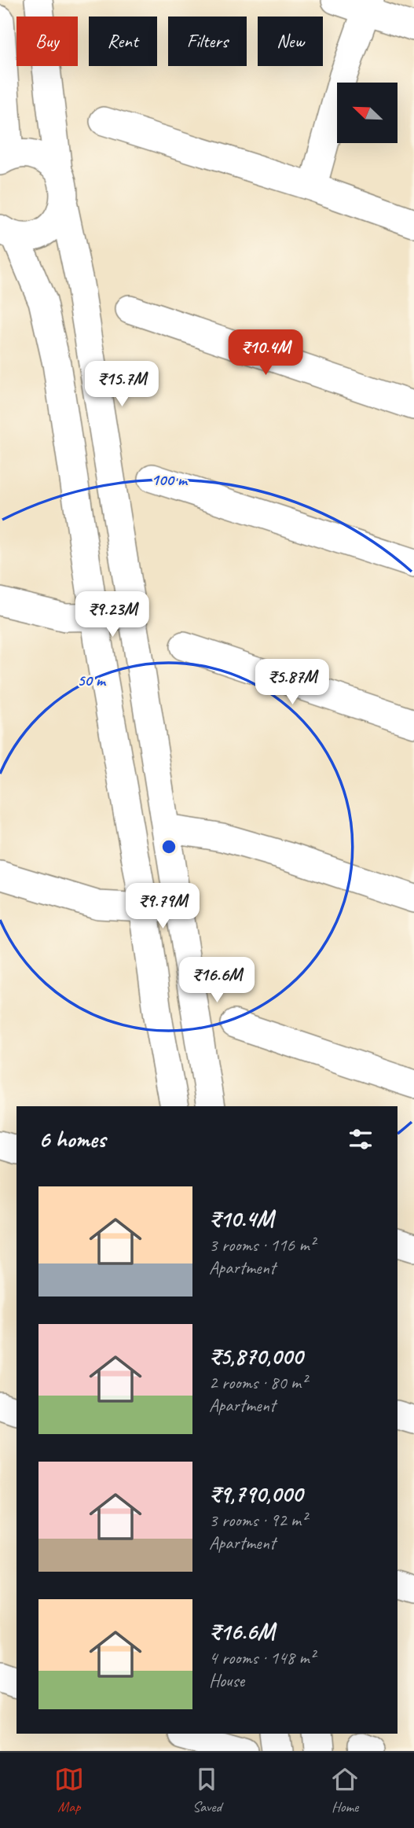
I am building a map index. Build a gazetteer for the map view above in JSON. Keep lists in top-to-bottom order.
{
  "north": "top left",
  "page": {
    "chip": [
      "Buy",
      "Rent",
      "Filters",
      "New"
    ],
    "price": [
      "₹10.4M",
      "₹15.7M",
      "₹9.23M",
      "₹5.87M",
      "₹9.79M",
      "₹16.6M"
    ],
    "heading": "6 homes",
    "list": [
      {
        "name": "₹10.4M",
        "note": "3 rooms · 116 m² · Apartment"
      },
      {
        "name": "₹5,870,000",
        "note": "2 rooms · 80 m² · Apartment"
      },
      {
        "name": "₹9,790,000",
        "note": "3 rooms · 92 m² · Apartment"
      },
      {
        "name": "₹16.6M",
        "note": "4 rooms · 148 m² · House"
      }
    ],
    "tabs": ["Map", "Saved", "Home"]
  },
  "rings": ["100 m", "50 m"]
}
